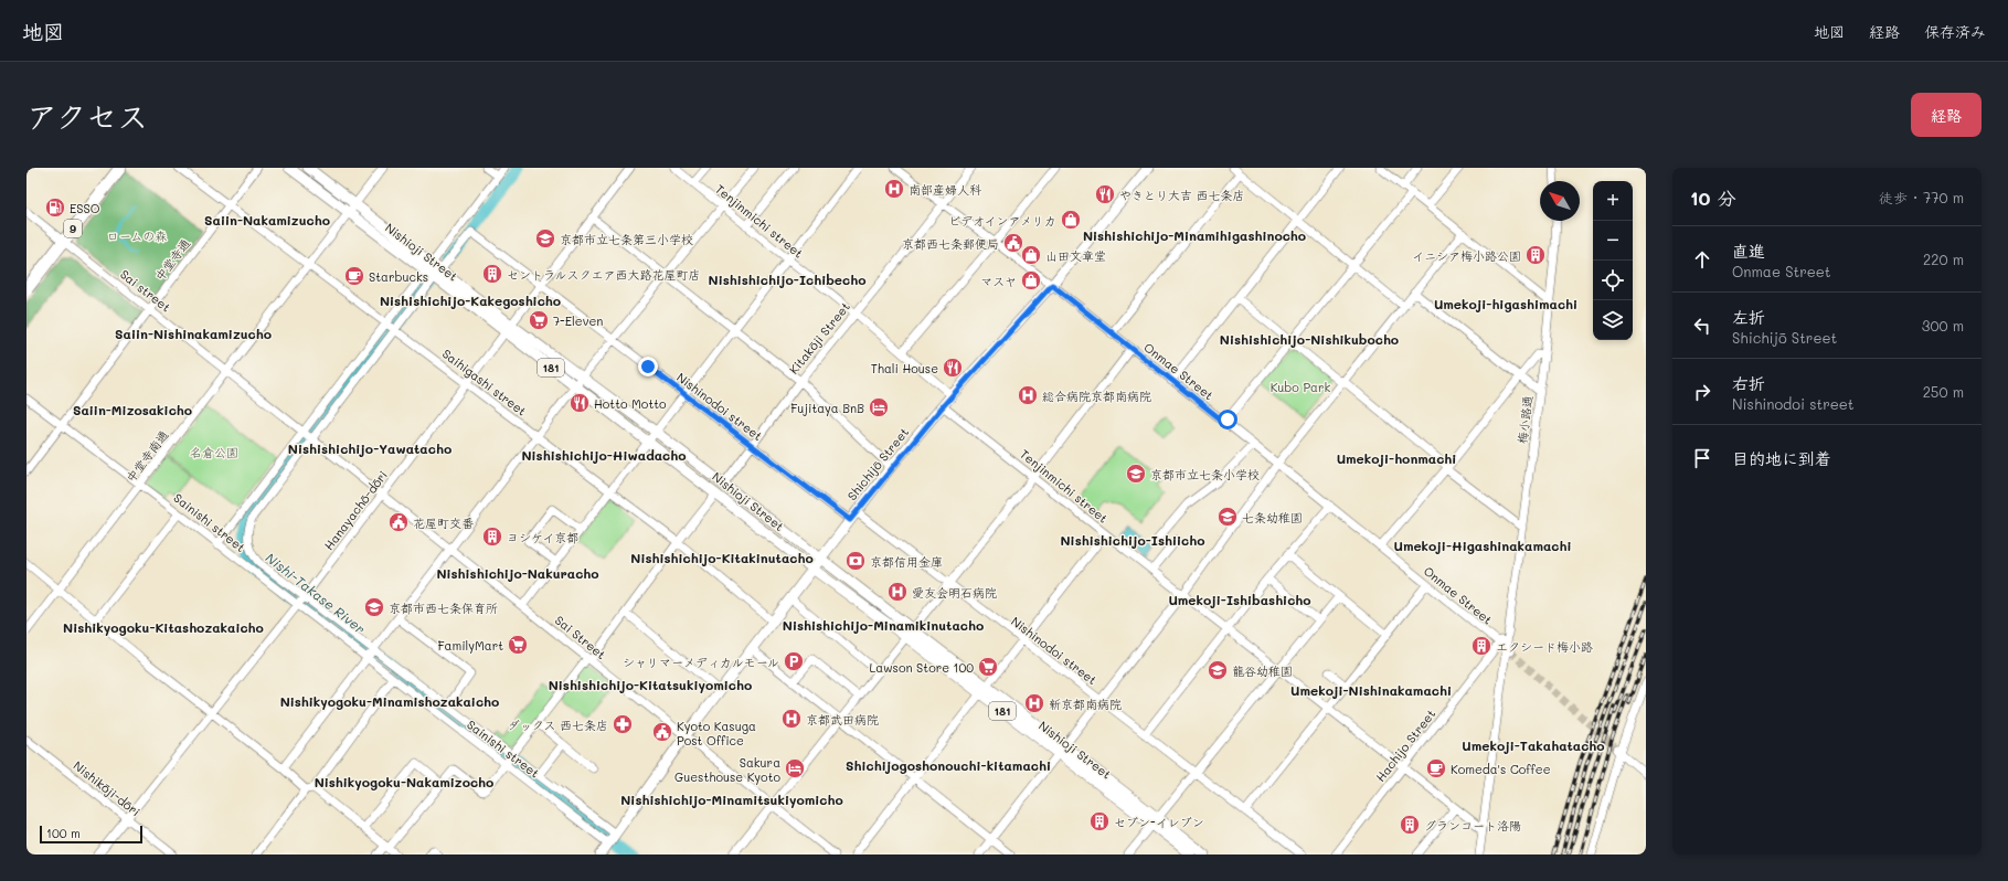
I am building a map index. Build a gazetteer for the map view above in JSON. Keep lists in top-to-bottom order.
{
  "streets": {
    "highway": ["9"],
    "main road": ["Nishioji Street", "181", "Shichijō Street"],
    "street": [
      "Tenjinmichi street",
      "中堂寺通",
      "Sai street",
      "Kitakōji Street",
      "Onmae Street",
      "Saihigashi street",
      "Nishinodoi street",
      "梅小路通",
      "中堂寺南通",
      "Hanayachō-dōri",
      "Sainishi street",
      "Sai Street",
      "Hachijo Street",
      "Nishikōji-dōri"
    ]
  },
  "crossings": [
    ["Tenjinmichi street", "Kitakōji Street"],
    ["Tenjinmichi street", "Shichijō Street"],
    ["Tenjinmichi street", "Hachijo Street"],
    ["9", "Sai street"],
    ["Nishioji Street", "Kitakōji Street"],
    ["Nishioji Street", "Nishinodoi street"],
    ["Nishioji Street", "中堂寺南通"],
    ["Nishioji Street", "Shichijō Street"],
    ["Nishioji Street", "Hanayachō-dōri"],
    ["中堂寺通", "Sai street"],
    ["中堂寺通", "Saihigashi street"],
    ["中堂寺通", "Sainishi street"],
    ["Sai street", "中堂寺南通"],
    ["Sai street", "Sai Street"],
    ["Kitakōji Street", "Onmae Street"],
    ["Kitakōji Street", "Saihigashi street"],
    ["Kitakōji Street", "Nishinodoi street"],
    ["Kitakōji Street", "Sainishi street"],
    ["Kitakōji Street", "Sai Street"],
    ["Onmae Street", "Shichijō Street"],
    ["Onmae Street", "Hachijo Street"],
    ["Saihigashi street", "中堂寺南通"],
    ["Saihigashi street", "Shichijō Street"],
    ["Saihigashi street", "Hanayachō-dōri"],
    ["Nishinodoi street", "Shichijō Street"],
    ["Nishinodoi street", "Hanayachō-dōri"],
    ["梅小路通", "Hachijo Street"],
    ["中堂寺南通", "Sainishi street"],
    ["Shichijō Street", "Sainishi street"],
    ["Shichijō Street", "Sai Street"],
    ["Hanayachō-dōri", "Sainishi street"],
    ["Hanayachō-dōri", "Sai Street"],
    ["Hanayachō-dōri", "Nishikōji-dōri"]
  ],
  "districts": [
    "Saiin-Nakamizucho",
    "Nishishichijo-Minamihigashinocho",
    "Nishishichijo-Ichibecho",
    "Nishishichijo-Kakegoshicho",
    "Umekoji-higashimachi",
    "Saiin-Nishinakamizucho",
    "Nishishichijo-Nishikubocho",
    "Saiin-Mizosakicho",
    "Nishishichijo-Yawatacho",
    "Nishishichijo-Hiwadacho",
    "Umekoji-honmachi",
    "Nishishichijo-Ishiicho",
    "Umekoji-Higashinakamachi",
    "Nishishichijo-Kitakinutacho",
    "Nishishichijo-Nakuracho",
    "Umekoji-Ishibashicho",
    "Nishishichijo-Minamikinutacho",
    "Nishikyogoku-Kitashozakaicho",
    "Nishishichijo-Kitatsukiyomicho",
    "Umekoji-Nishinakamachi",
    "Nishikyogoku-Minamishozakaicho",
    "Umekoji-Takahatacho",
    "Shichijogoshonouchi-kitamachi",
    "Nishikyogoku-Nakamizocho",
    "Nishishichijo-Minamitsukiyomicho"
  ],
  "water": ["Nishi-Takase River"],
  "parks": ["ロームの森", "Kubo Park", "名倉公園"],
  "places": {
    "hospital": [
      "南部産婦人科",
      "総合病院京都南病院",
      "愛友会明石病院",
      "新京都南病院",
      "京都武田病院"
    ],
    "restaurant": ["やきとり大吉 西七条店", "Thali House", "Hotto Motto"],
    "fuel station": ["ESSO"],
    "shop": ["ビデオインアメリカ", "山田文章堂", "マスヤ"],
    "school or university": [
      "京都市立七条第三小学校",
      "京都市立七条小学校",
      "七条幼稚園",
      "京都市西七条保育所",
      "龍谷幼稚園"
    ],
    "public building": ["京都西七条郵便局", "花屋町交番", "Kyoto Kasuga Post Office"],
    "building": [
      "イニシア梅小路公園",
      "セントラルスクエア西大路花屋町店",
      "ヨシケイ京都",
      "エクシード梅小路",
      "セブン-イレブン",
      "グランコート洛陽"
    ],
    "cafe": ["Starbucks", "Komeda's Coffee"],
    "supermarket": ["7-Eleven", "FamilyMart", "Lawson Store 100"],
    "hotel": ["Fujitaya BnB", "Sakura Guesthouse Kyoto"],
    "bank": ["京都信用金庫"],
    "parking": ["シャリマーメディカルモール"],
    "pharmacy": ["ダックス 西七条店"]
  },
  "scale_bar": "100 m",
  "north": "top left",
  "page": {
    "header": "地図",
    "nav": ["地図", "経路", "保存済み"],
    "title": "アクセス",
    "buttons": "経路",
    "heading": ["10 分", "徒歩 · 770 m"],
    "map_buttons": ["+", "−"],
    "list": [
      ["直進", "Onmae Street", "220 m"],
      ["左折", "Shichijō Street", "300 m"],
      ["右折", "Nishinodoi street", "250 m"],
      "目的地に到着"
    ],
    "scale": "100 m"
  }
}
